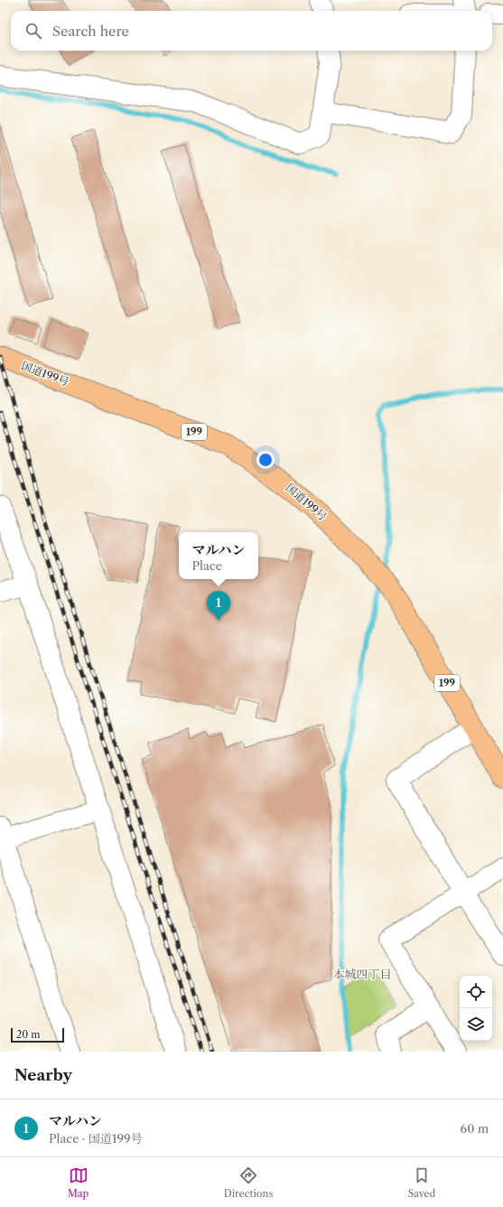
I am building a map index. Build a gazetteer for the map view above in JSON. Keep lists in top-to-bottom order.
{
  "streets": {
    "highway": ["国道199号", "199"]
  },
  "districts": ["本城四丁目"],
  "scale_bar": "20 m",
  "page": {
    "search": "Search here",
    "popup": ["マルハン", "Place"],
    "pins": "1",
    "scale": "20 m",
    "heading": "Nearby",
    "list": [
      {
        "mark": "1",
        "name": "マルハン",
        "note": "Place · 国道199号",
        "value": "60 m"
      }
    ],
    "nav": ["Map", "Directions", "Saved"]
  }
}
